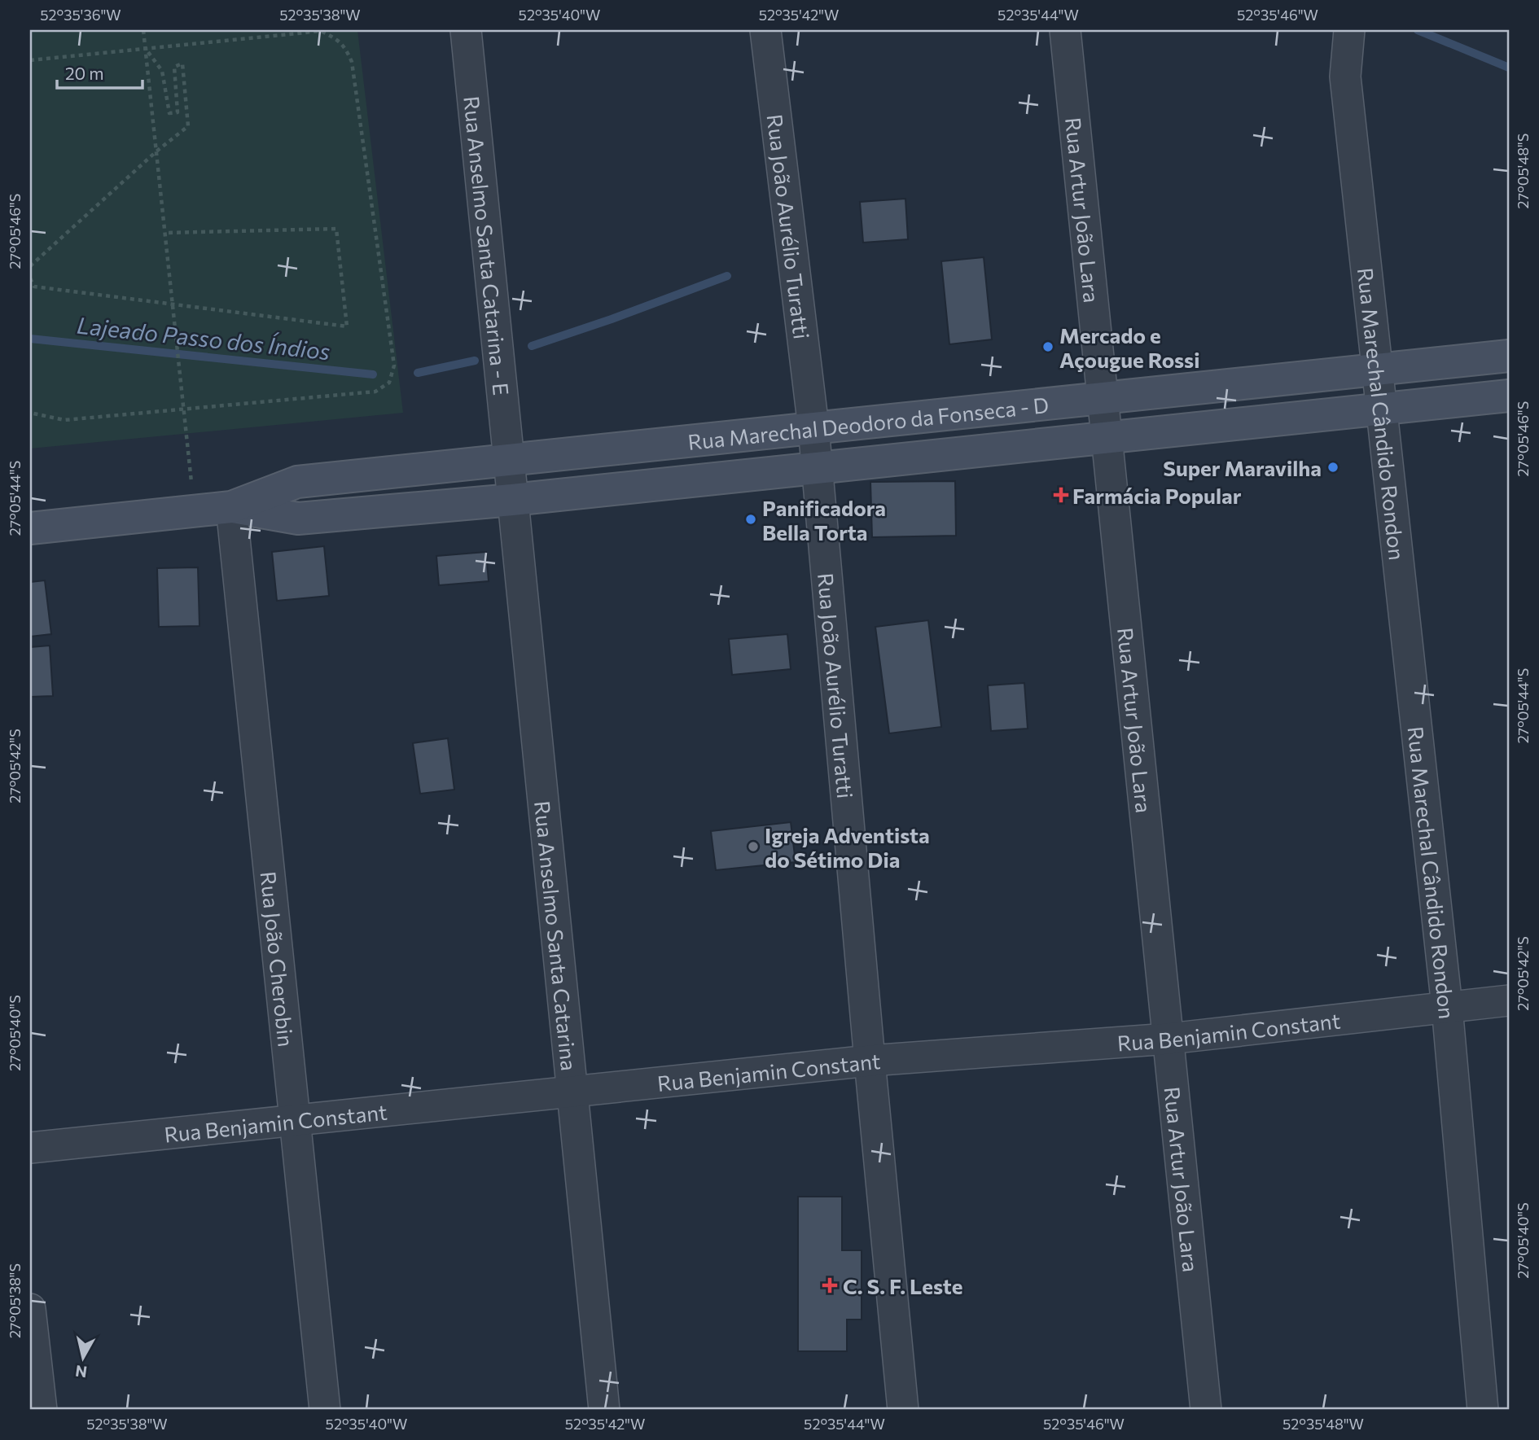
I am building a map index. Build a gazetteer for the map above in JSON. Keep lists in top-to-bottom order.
{
  "streets": {
    "street": [
      "Rua Artur João Lara",
      "Rua João Aurélio Turatti",
      "Rua Anselmo Santa Catarina - E",
      "Rua Marechal Cândido Rondon",
      "Rua Marechal Deodoro da Fonseca - D",
      "Rua Anselmo Santa Catarina",
      "Rua João Cherobin",
      "Rua Benjamin Constant"
    ]
  },
  "crossings": [
    ["Rua Artur João Lara", "Rua Marechal Deodoro da Fonseca - D"],
    ["Rua Artur João Lara", "Rua Benjamin Constant"],
    ["Rua João Aurélio Turatti", "Rua Marechal Deodoro da Fonseca - D"],
    ["Rua João Aurélio Turatti", "Rua Benjamin Constant"],
    ["Rua Anselmo Santa Catarina - E", "Rua Marechal Deodoro da Fonseca - D"],
    ["Rua Anselmo Santa Catarina - E", "Rua Anselmo Santa Catarina"],
    ["Rua Marechal Cândido Rondon", "Rua Marechal Deodoro da Fonseca - D"],
    ["Rua Marechal Cândido Rondon", "Rua Benjamin Constant"],
    ["Rua Marechal Deodoro da Fonseca - D", "Rua Anselmo Santa Catarina"],
    ["Rua Marechal Deodoro da Fonseca - D", "Rua João Cherobin"],
    ["Rua Anselmo Santa Catarina", "Rua Benjamin Constant"],
    ["Rua João Cherobin", "Rua Benjamin Constant"]
  ],
  "water": ["Lajeado Passo dos Índios"],
  "places": {
    "other": [
      "Mercado e Açougue Rossi",
      "Super Maravilha",
      "Panificadora Bella Torta",
      "Igreja Adventista do Sétimo Dia"
    ],
    "health": ["Farmácia Popular", "C. S. F. Leste"]
  },
  "scale_bar": "20 m",
  "north": "bottom",
  "coordinates": [
    "52°35'36\"W",
    "52°35'38\"W",
    "52°35'40\"W",
    "52°35'42\"W",
    "52°35'44\"W",
    "52°35'46\"W",
    "27°05'48\"S",
    "27°05'46\"S",
    "27°05'44\"S",
    "27°05'42\"S",
    "27°05'40\"S",
    "27°05'38\"S",
    "52°35'48\"W"
  ]
}
